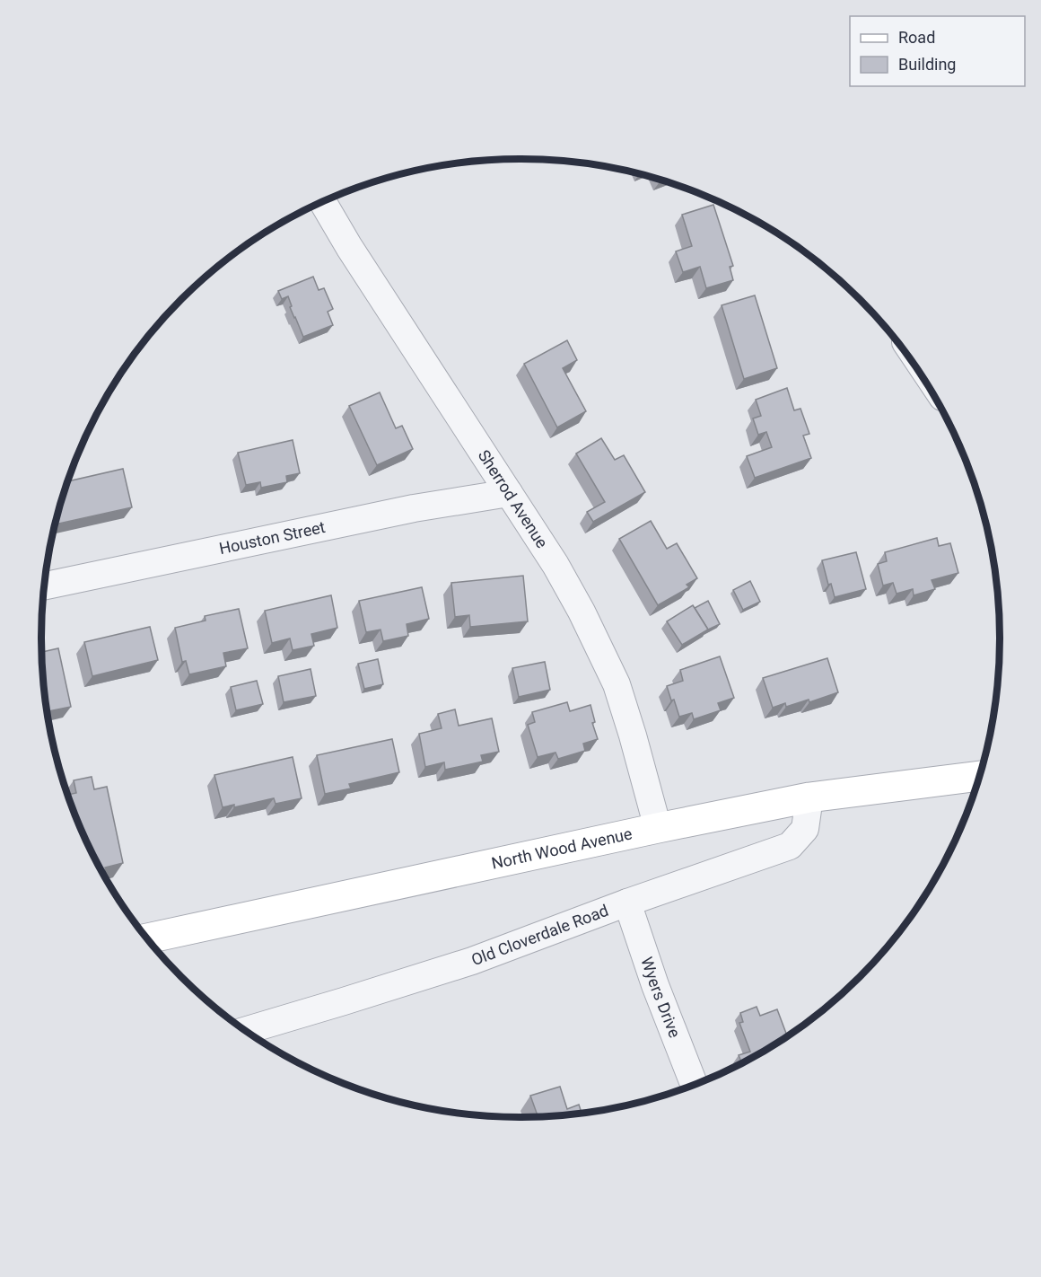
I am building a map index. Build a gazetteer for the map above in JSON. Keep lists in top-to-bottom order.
{
  "streets": {
    "main road": ["North Wood Avenue"],
    "street": [
      "Sherrod Avenue",
      "Houston Street",
      "Old Cloverdale Road",
      "Wyers Drive"
    ]
  },
  "crossings": [
    ["Sherrod Avenue", "Houston Street"],
    ["Sherrod Avenue", "North Wood Avenue"],
    ["North Wood Avenue", "Old Cloverdale Road"],
    ["Old Cloverdale Road", "Wyers Drive"]
  ],
  "legend": ["Road", "Building"]
}
